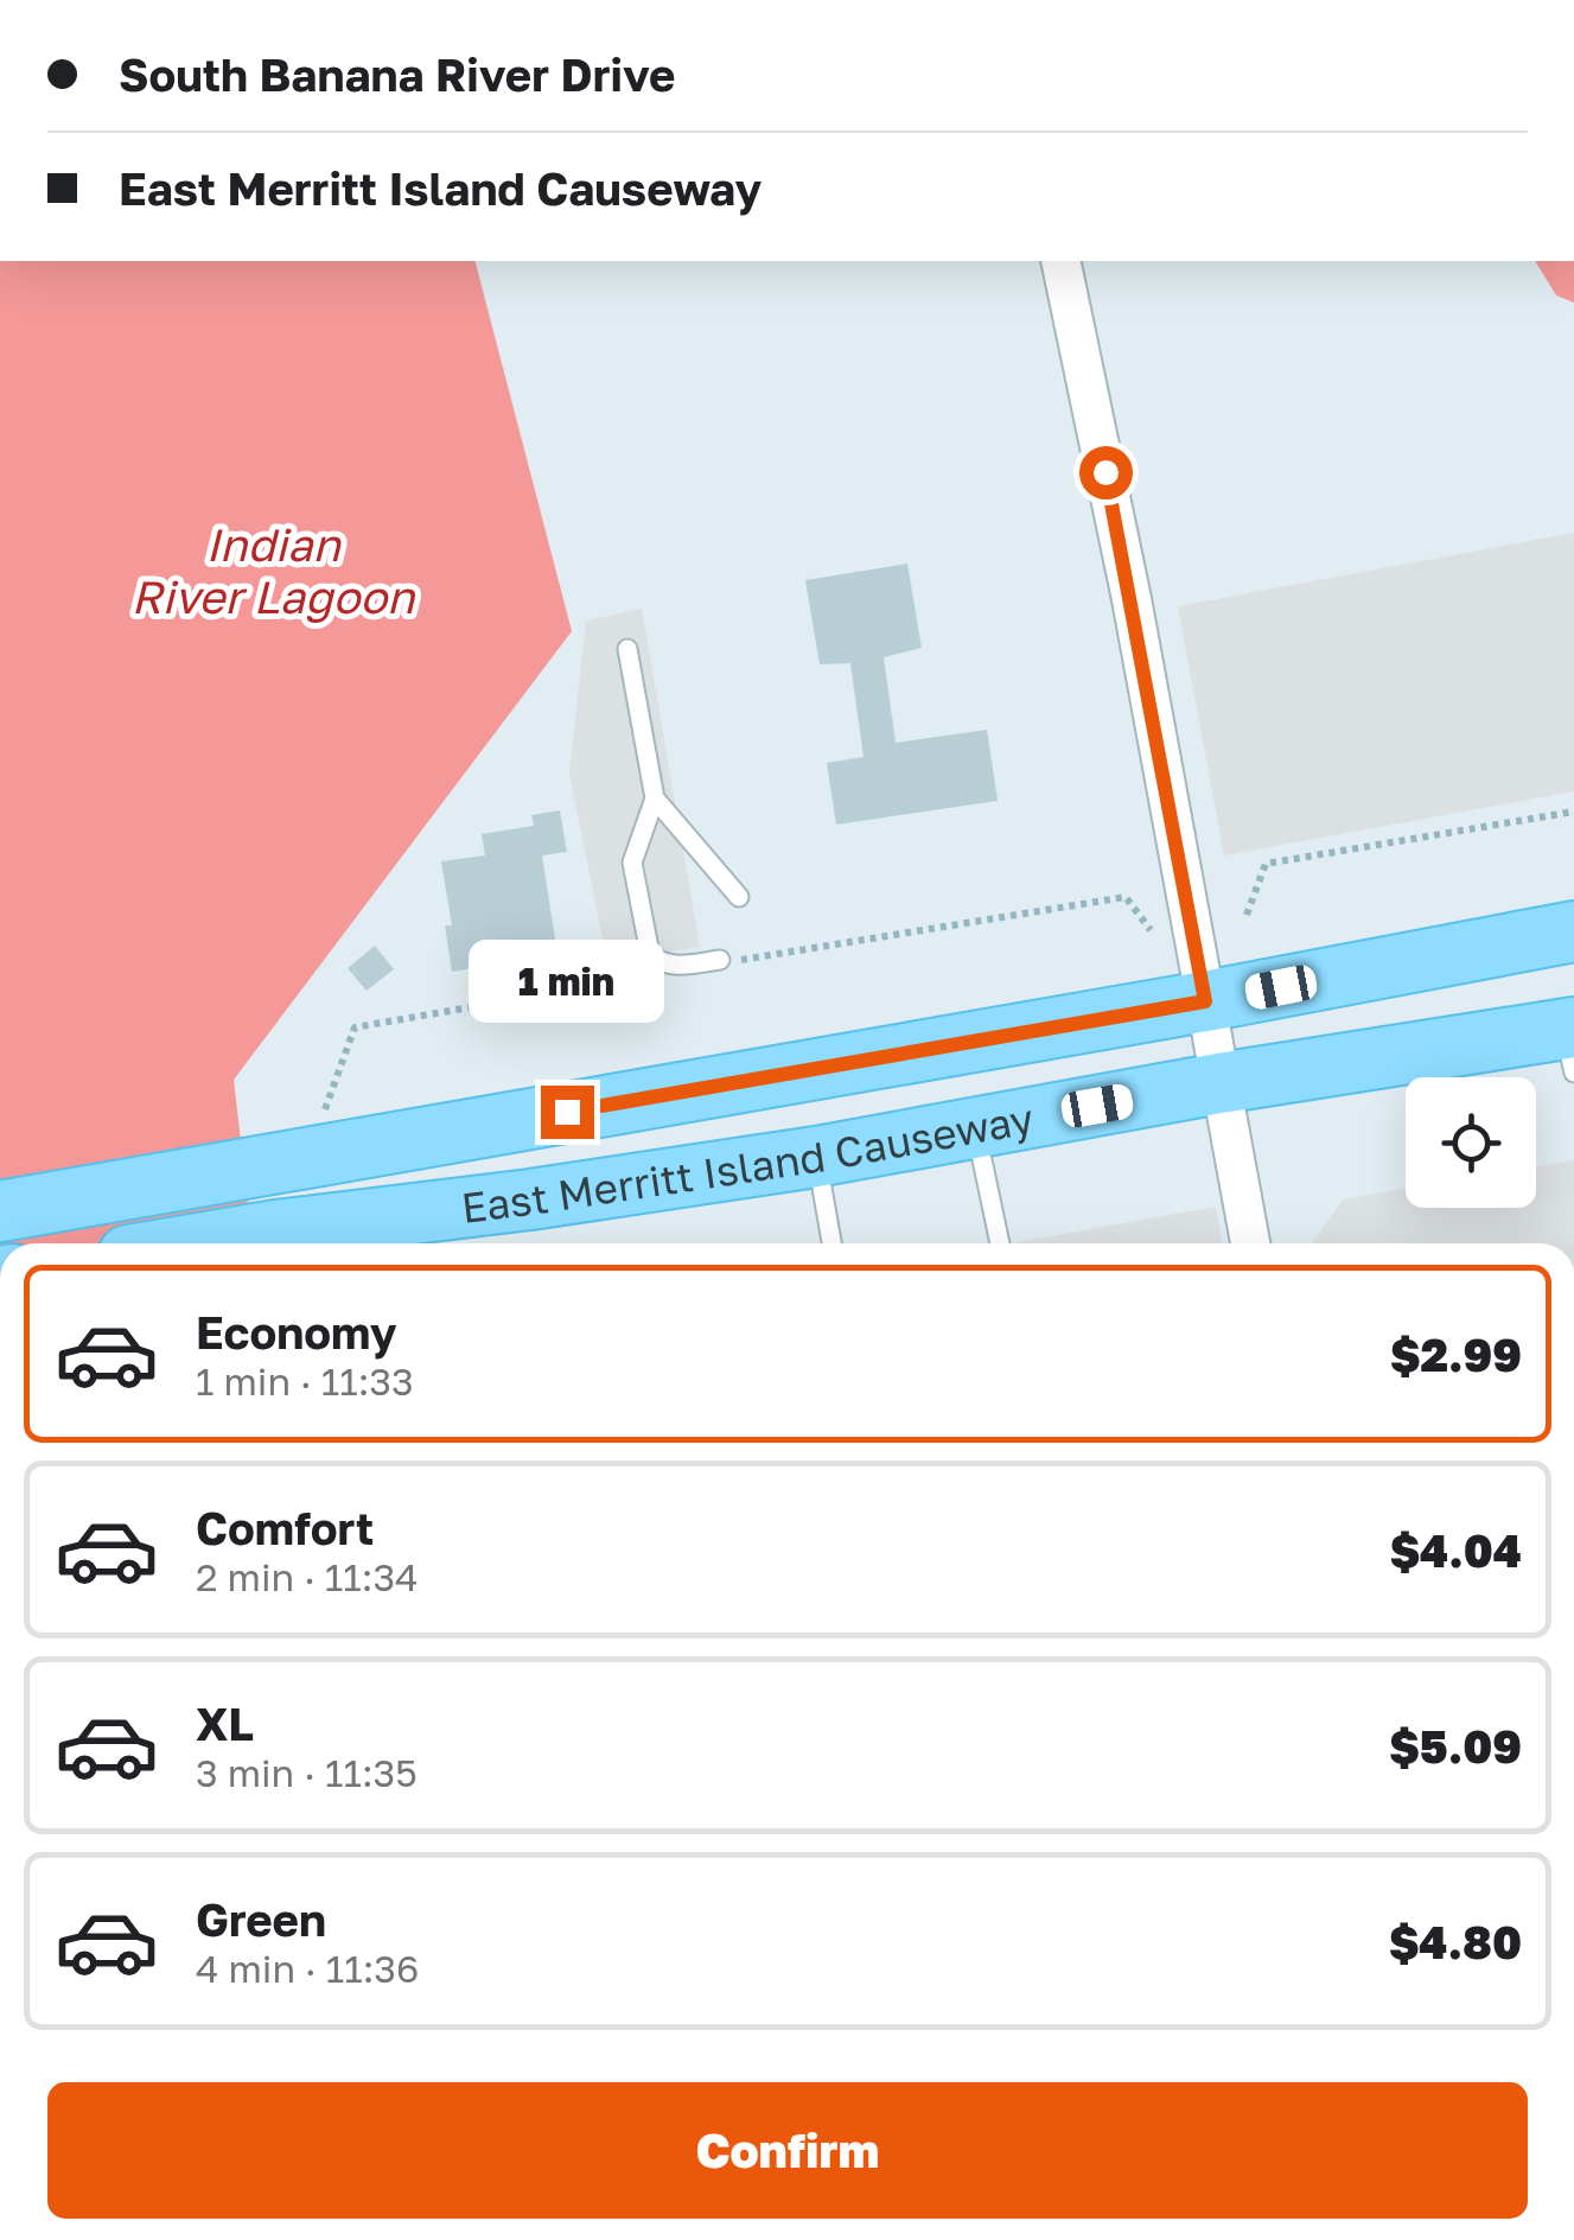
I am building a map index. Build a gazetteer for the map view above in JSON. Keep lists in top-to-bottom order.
{
  "streets": {
    "main road": ["East Merritt Island Causeway"]
  },
  "water": ["Indian River Lagoon"],
  "page": {
    "banner": ["South Banana River Drive", "East Merritt Island Causeway"],
    "bubble": "1 min",
    "list": [
      {
        "name": "Economy",
        "note": "1 min · 11:33",
        "value": "$2.99"
      },
      {
        "name": "Comfort",
        "note": "2 min · 11:34",
        "value": "$4.04"
      },
      {
        "name": "XL",
        "note": "3 min · 11:35",
        "value": "$5.09"
      },
      {
        "name": "Green",
        "note": "4 min · 11:36",
        "value": "$4.80"
      }
    ],
    "buttons": "Confirm"
  }
}
